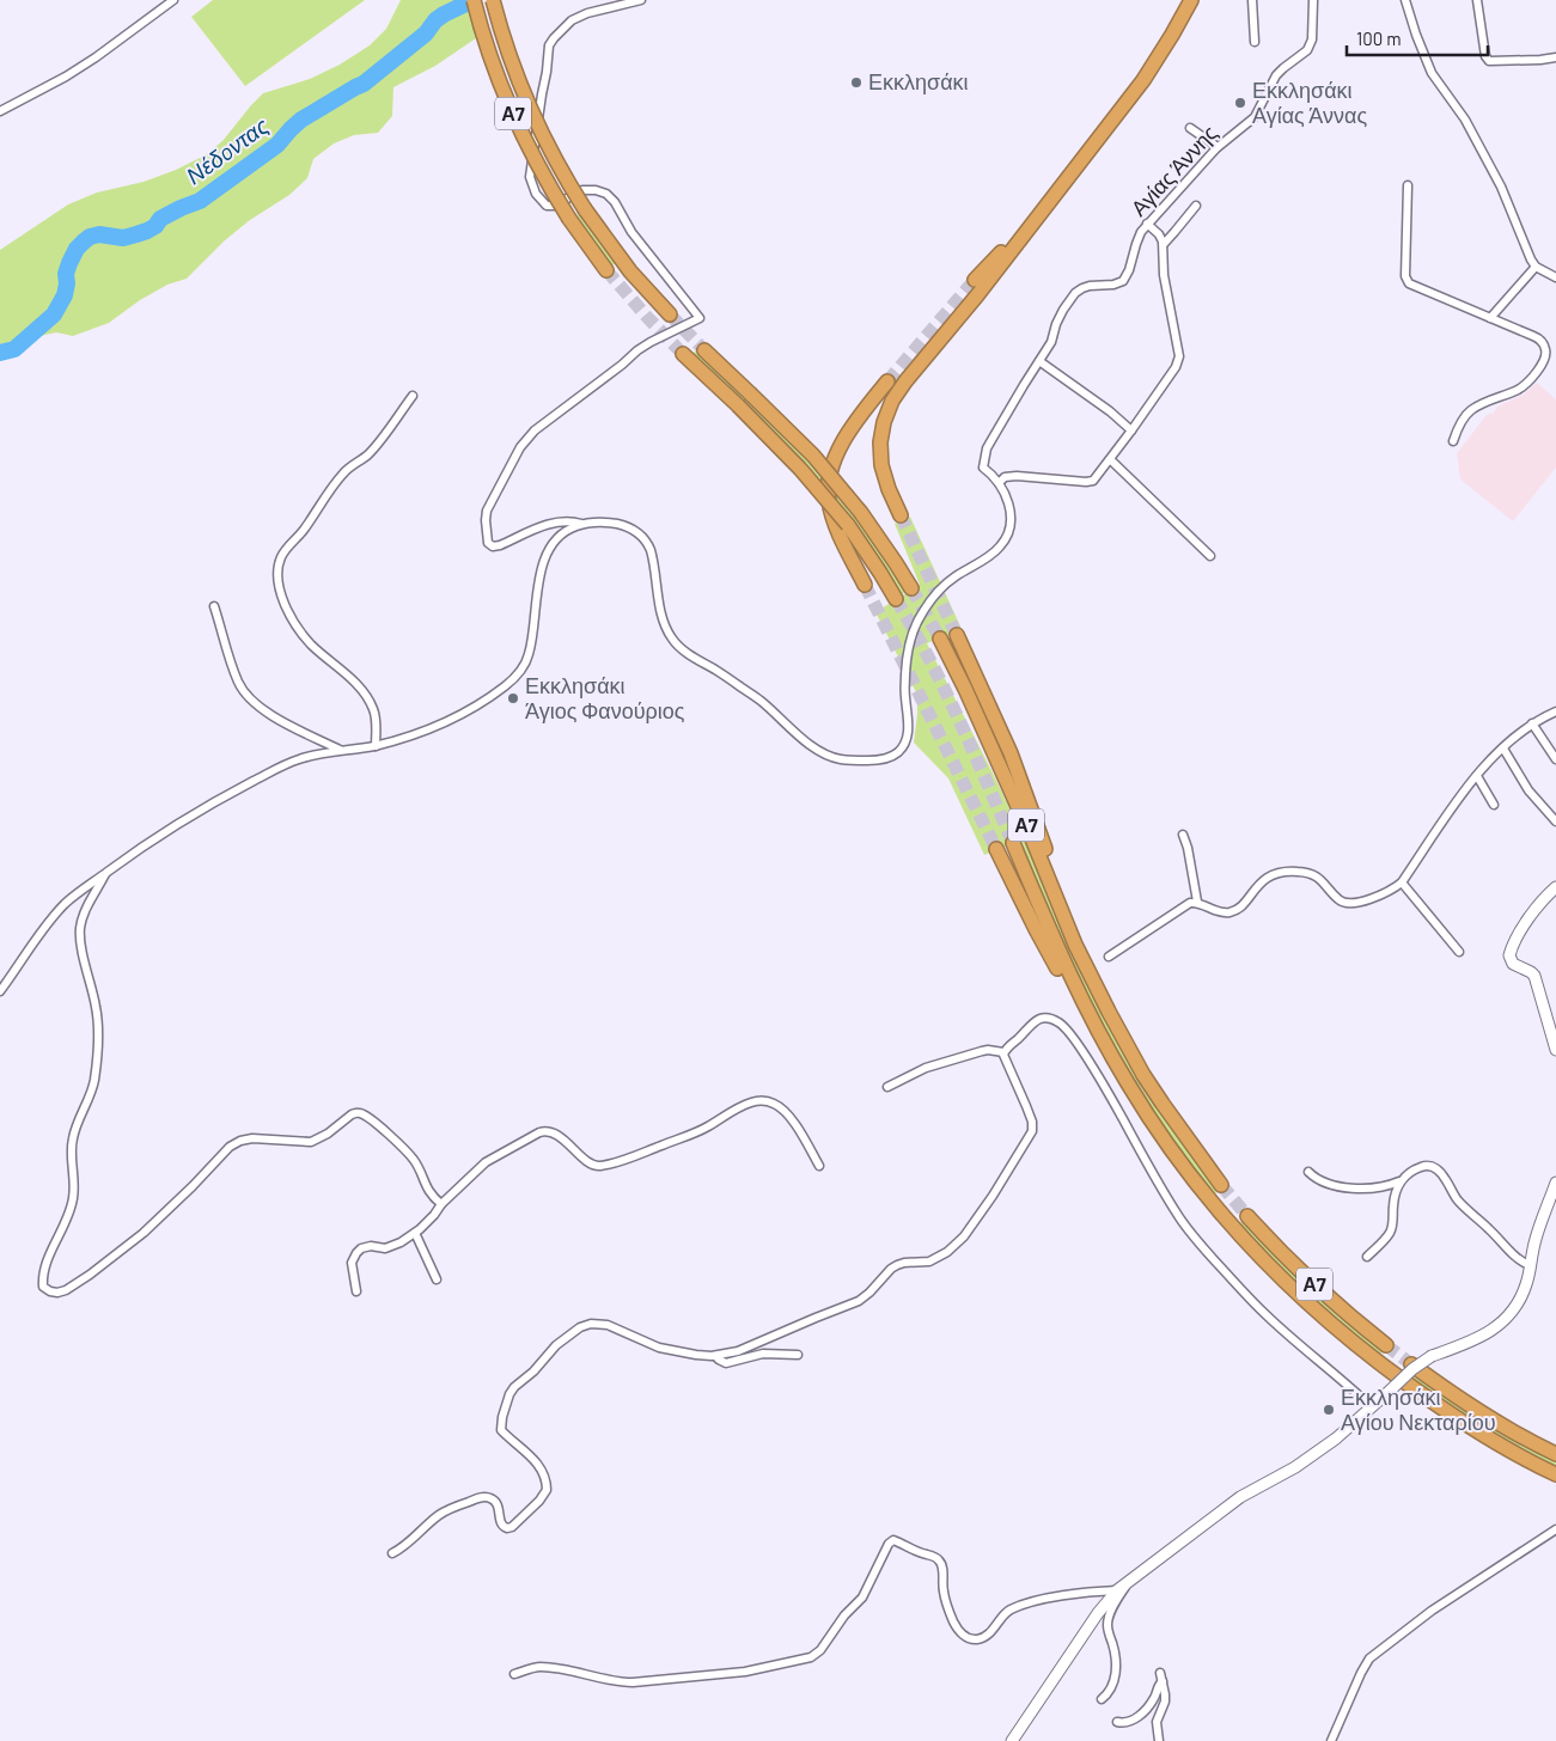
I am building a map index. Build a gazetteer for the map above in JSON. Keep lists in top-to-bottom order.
{
  "streets": {
    "highway": ["Α7"],
    "street": ["Αγίας Άννης"]
  },
  "water": ["Νέδoντας"],
  "places": [
    "Εκκλησάκι",
    "Εκκλησάκι Αγίας Άννας",
    "Εκκλησάκι Άγιος Φανούριος",
    "Εκκλησάκι Αγίου Νεκταρίου"
  ],
  "scale_bar": "100 m"
}
